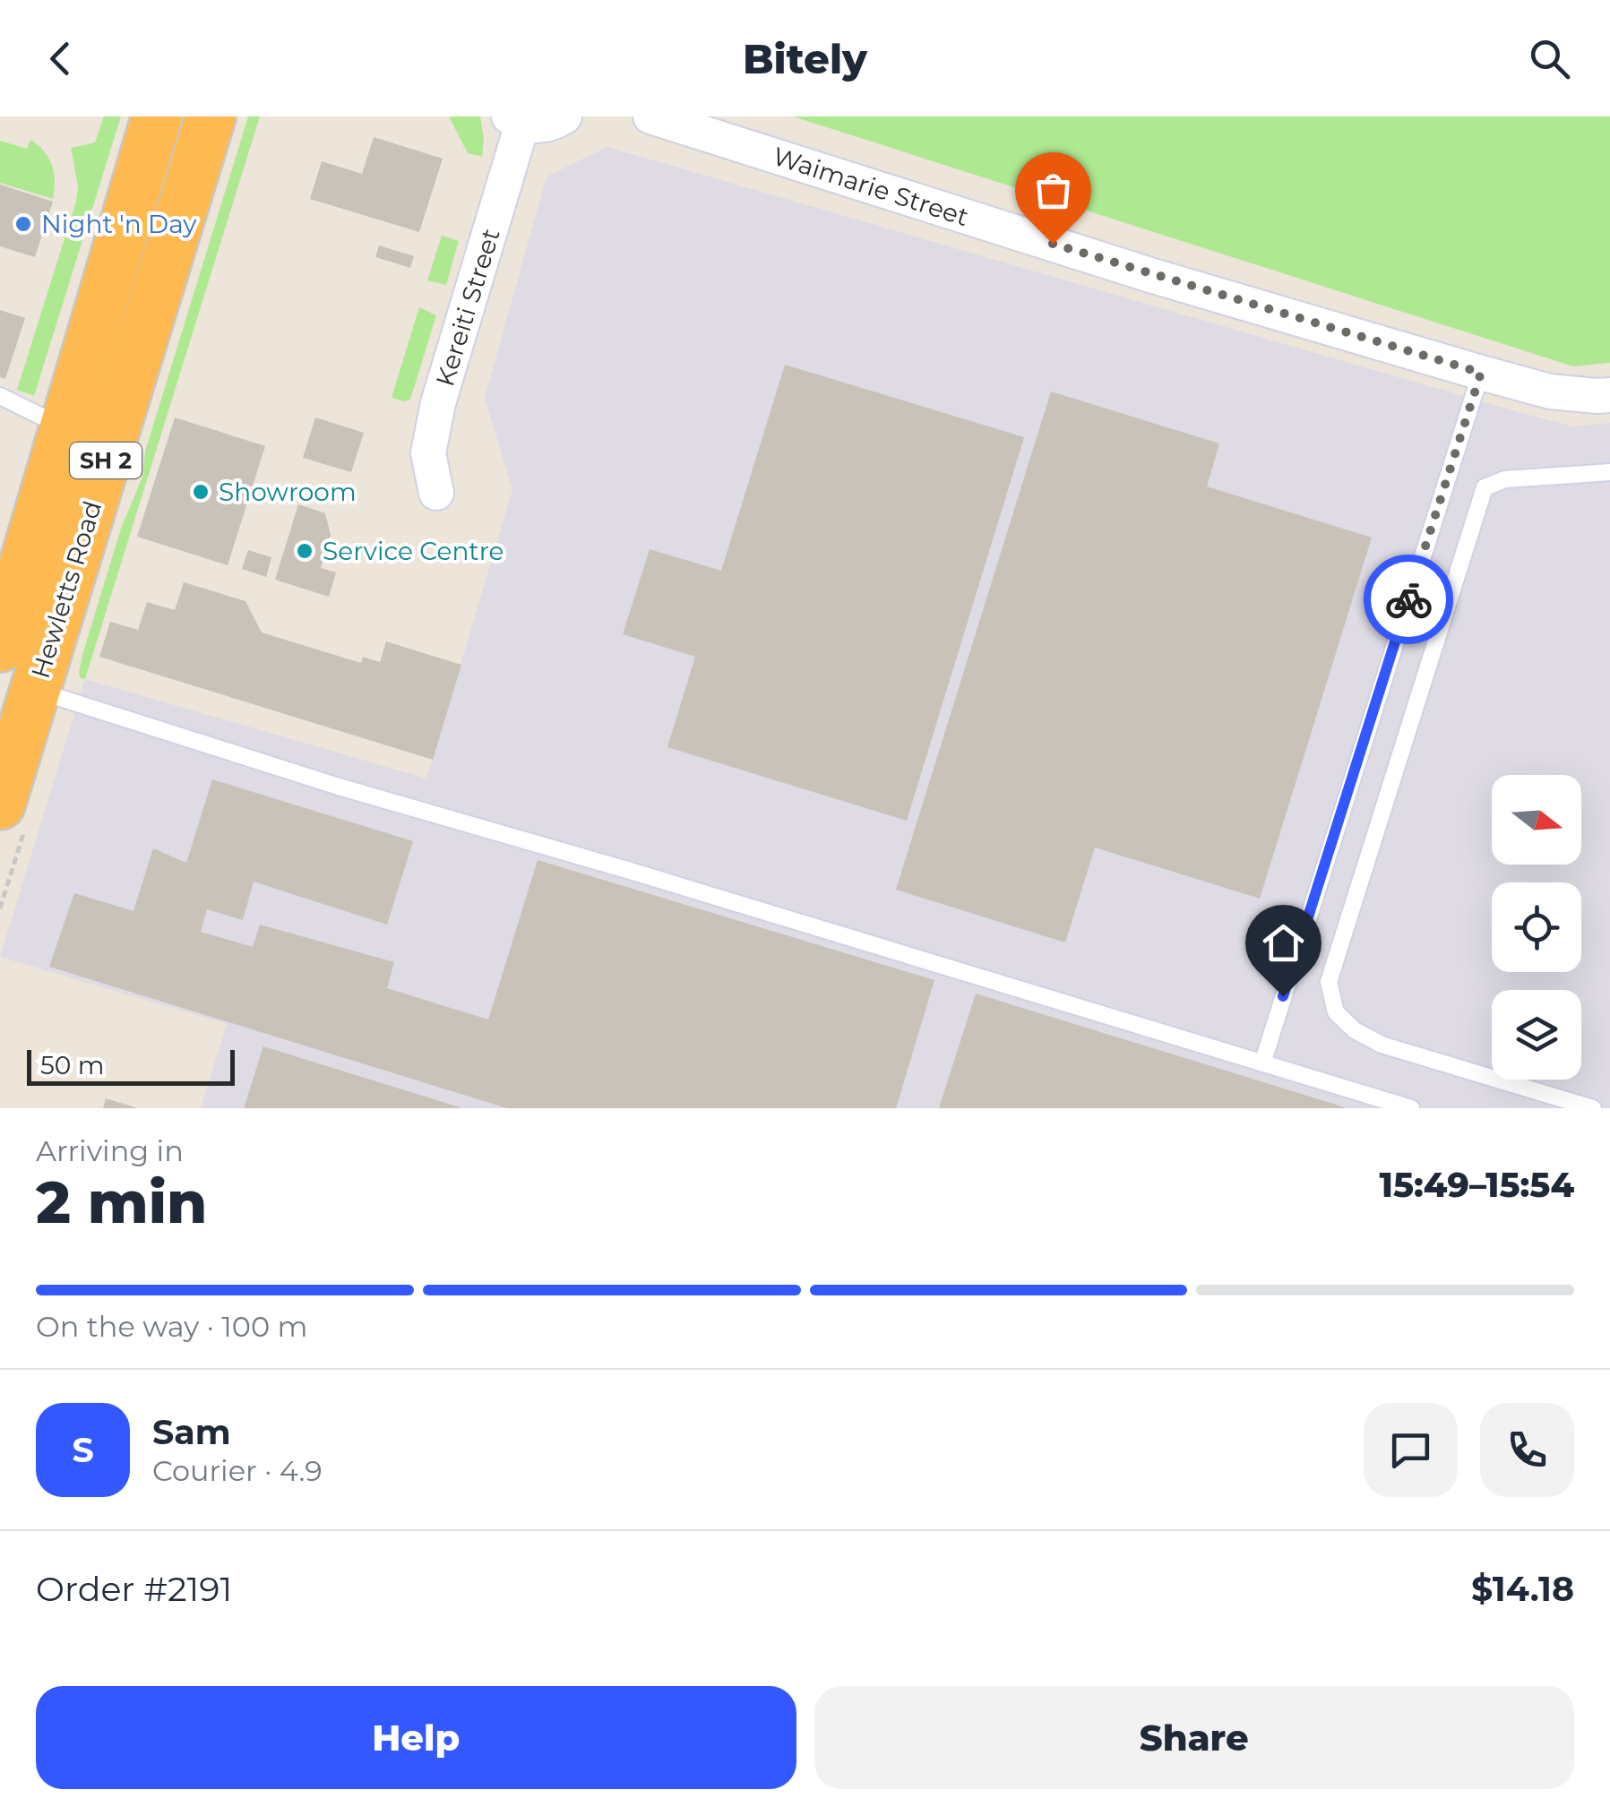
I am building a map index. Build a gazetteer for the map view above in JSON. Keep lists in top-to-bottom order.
{
  "streets": {
    "highway": ["SH 2", "Hewletts Road"],
    "street": ["Waimarie Street", "Kereiti Street"]
  },
  "places": ["Night 'n Day", "Showroom", "Service Centre"],
  "scale_bar": "50 m",
  "north": "right",
  "page": {
    "header": "Bitely",
    "scale": "50 m",
    "heading": ["2 min", "Arriving in", "15:49–15:54"],
    "panel": [
      "Sam",
      "Courier · 4.9",
      "Order #2191",
      "$14.18"
    ],
    "bar": "On the way · 100 m",
    "round": "S",
    "buttons": ["Help", "Share"]
  }
}
